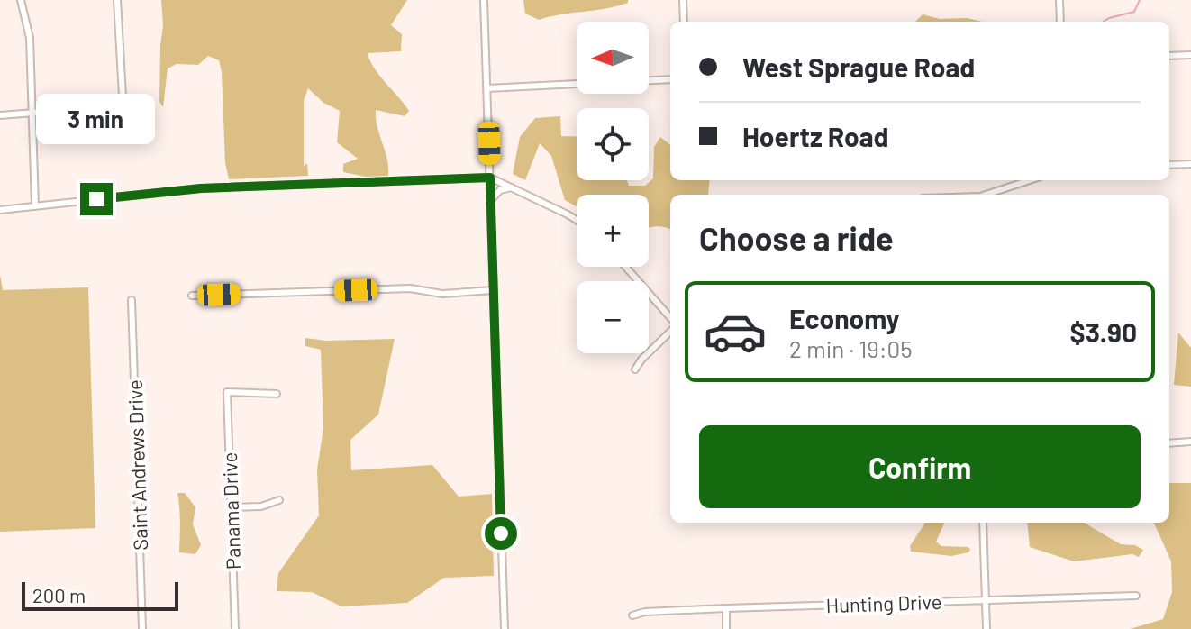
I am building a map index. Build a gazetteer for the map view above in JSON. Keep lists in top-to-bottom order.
{
  "streets": {
    "street": ["Saint Andrews Drive", "Panama Drive", "Hunting Drive"]
  },
  "scale_bar": "200 m",
  "north": "left",
  "page": {
    "map_buttons": ["+", "−"],
    "banner": ["West Sprague Road", "Hoertz Road"],
    "bubble": "3 min",
    "heading": "Choose a ride",
    "list": [
      {
        "name": "Economy",
        "note": "2 min · 19:05",
        "value": "$3.90"
      }
    ],
    "buttons": "Confirm",
    "scale": "200 m"
  }
}
